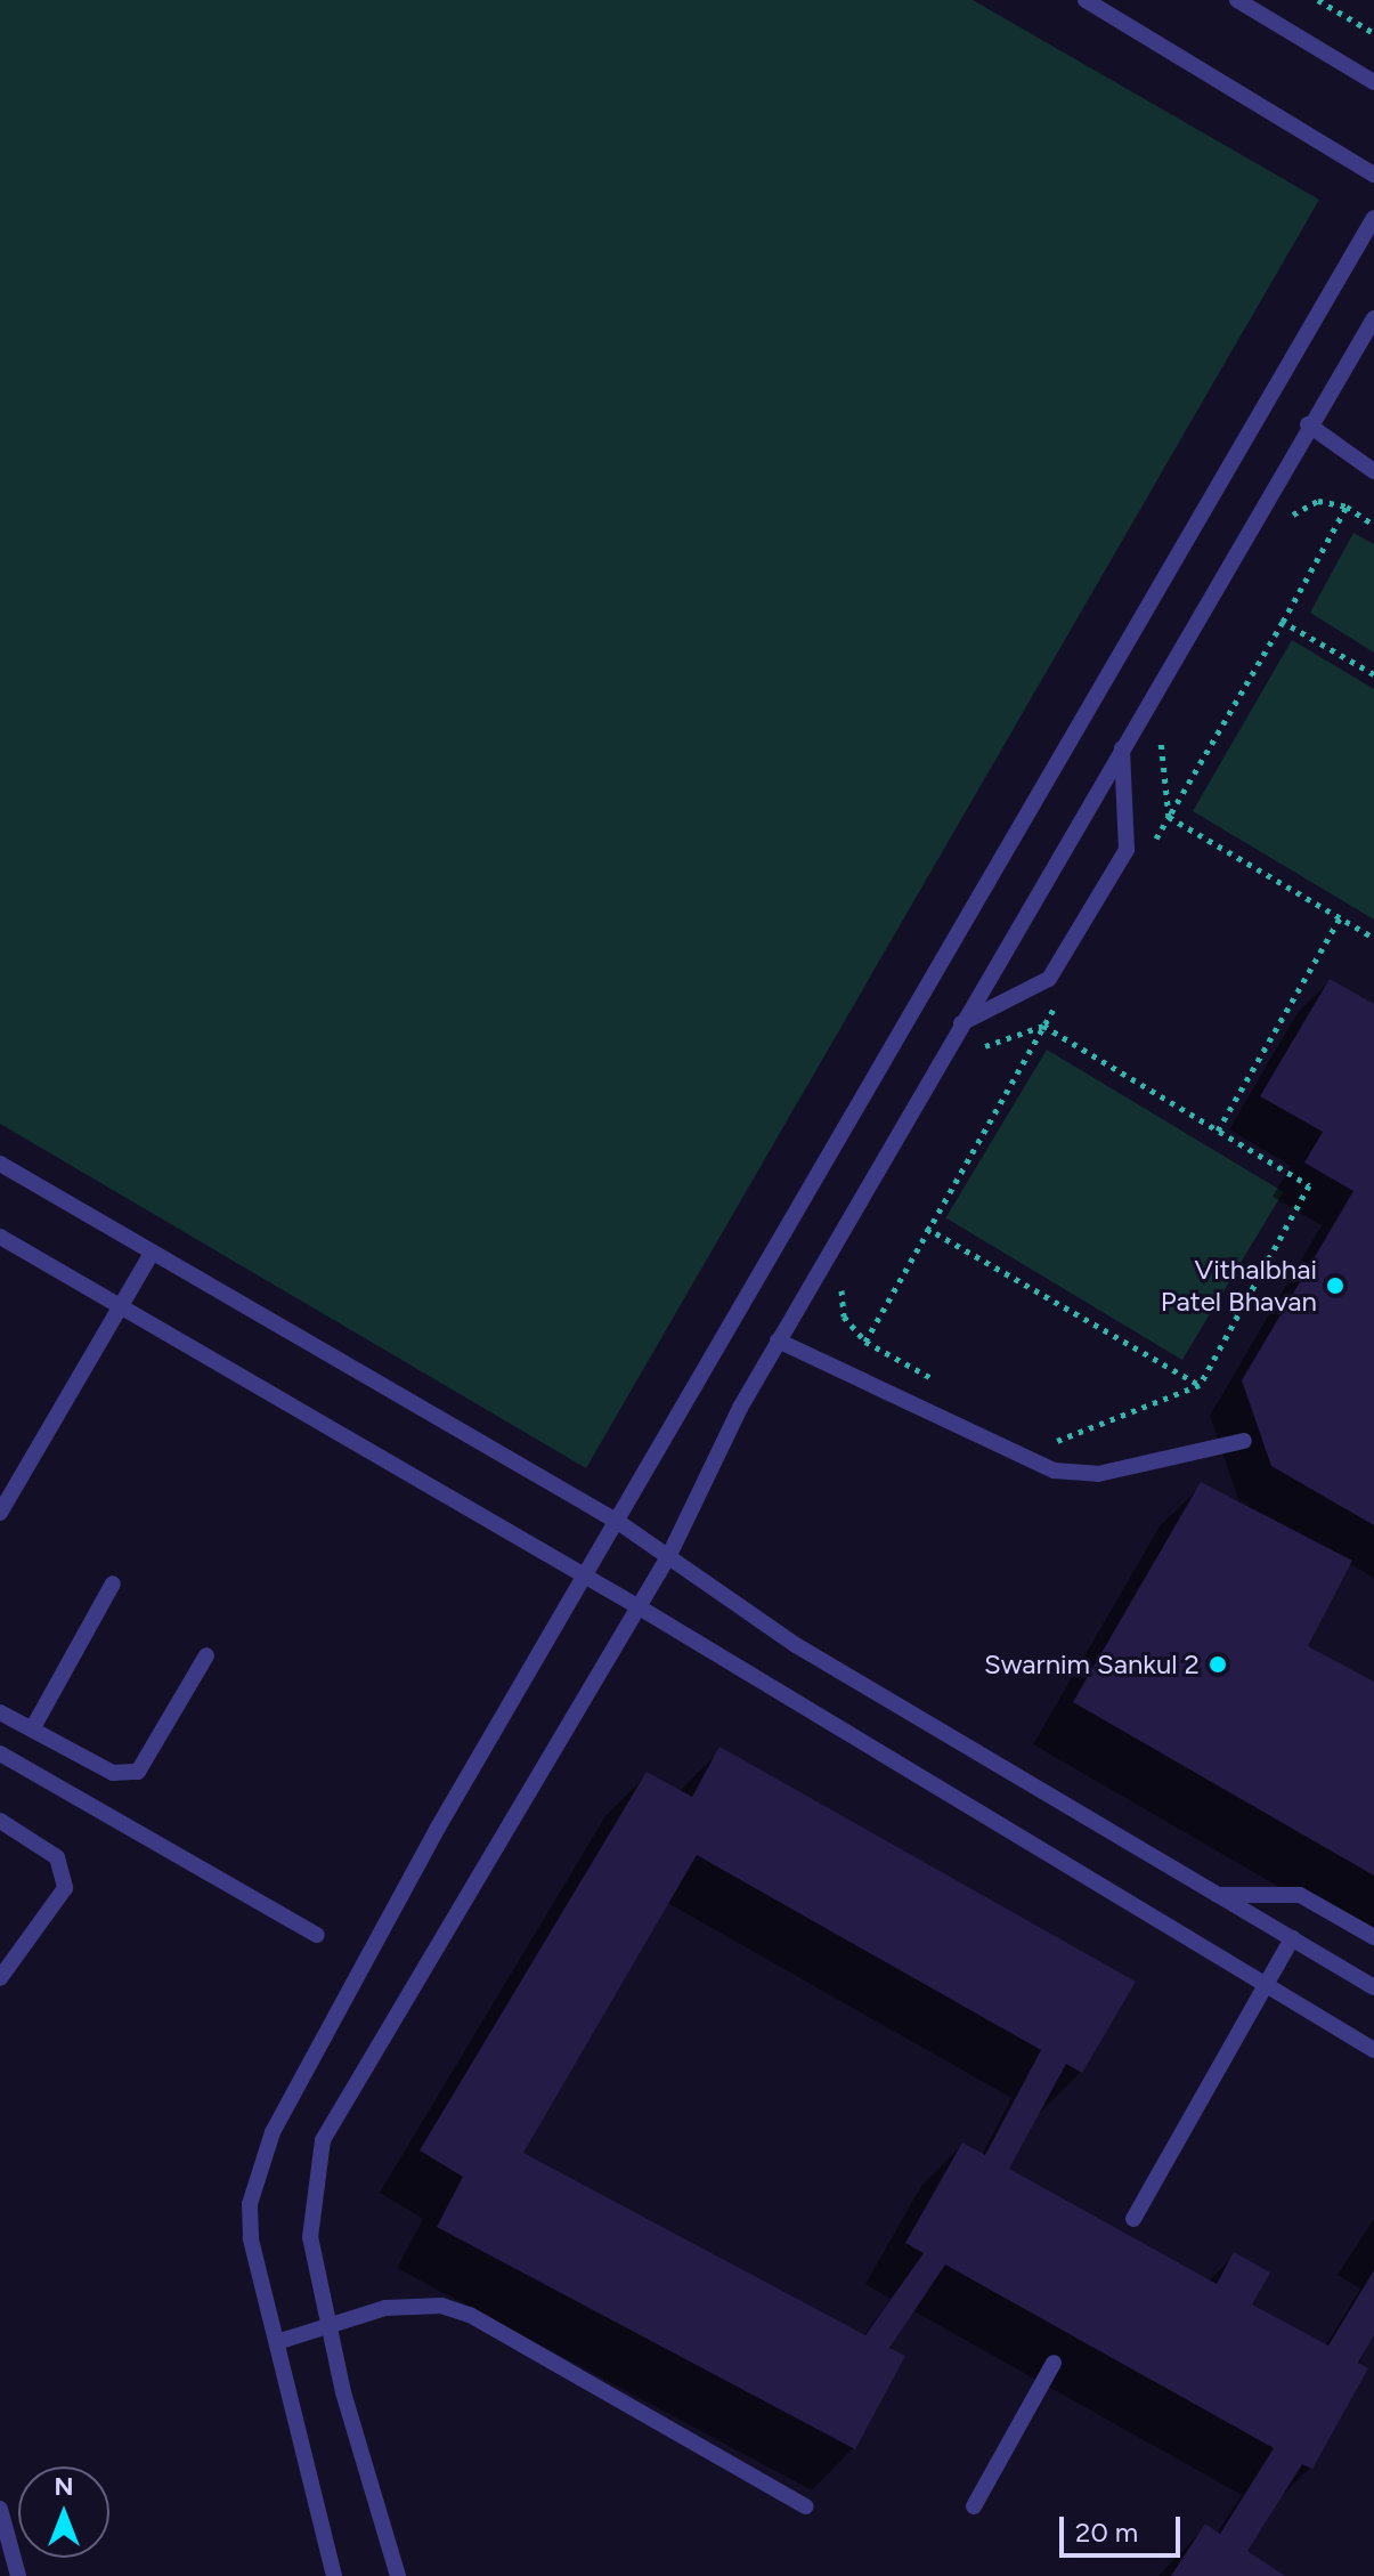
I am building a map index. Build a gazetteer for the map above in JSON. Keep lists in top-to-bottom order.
{
  "places": ["Vithalbhai Patel Bhavan", "Swarnim Sankul 2"],
  "scale_bar": "20 m",
  "north": "top"
}
